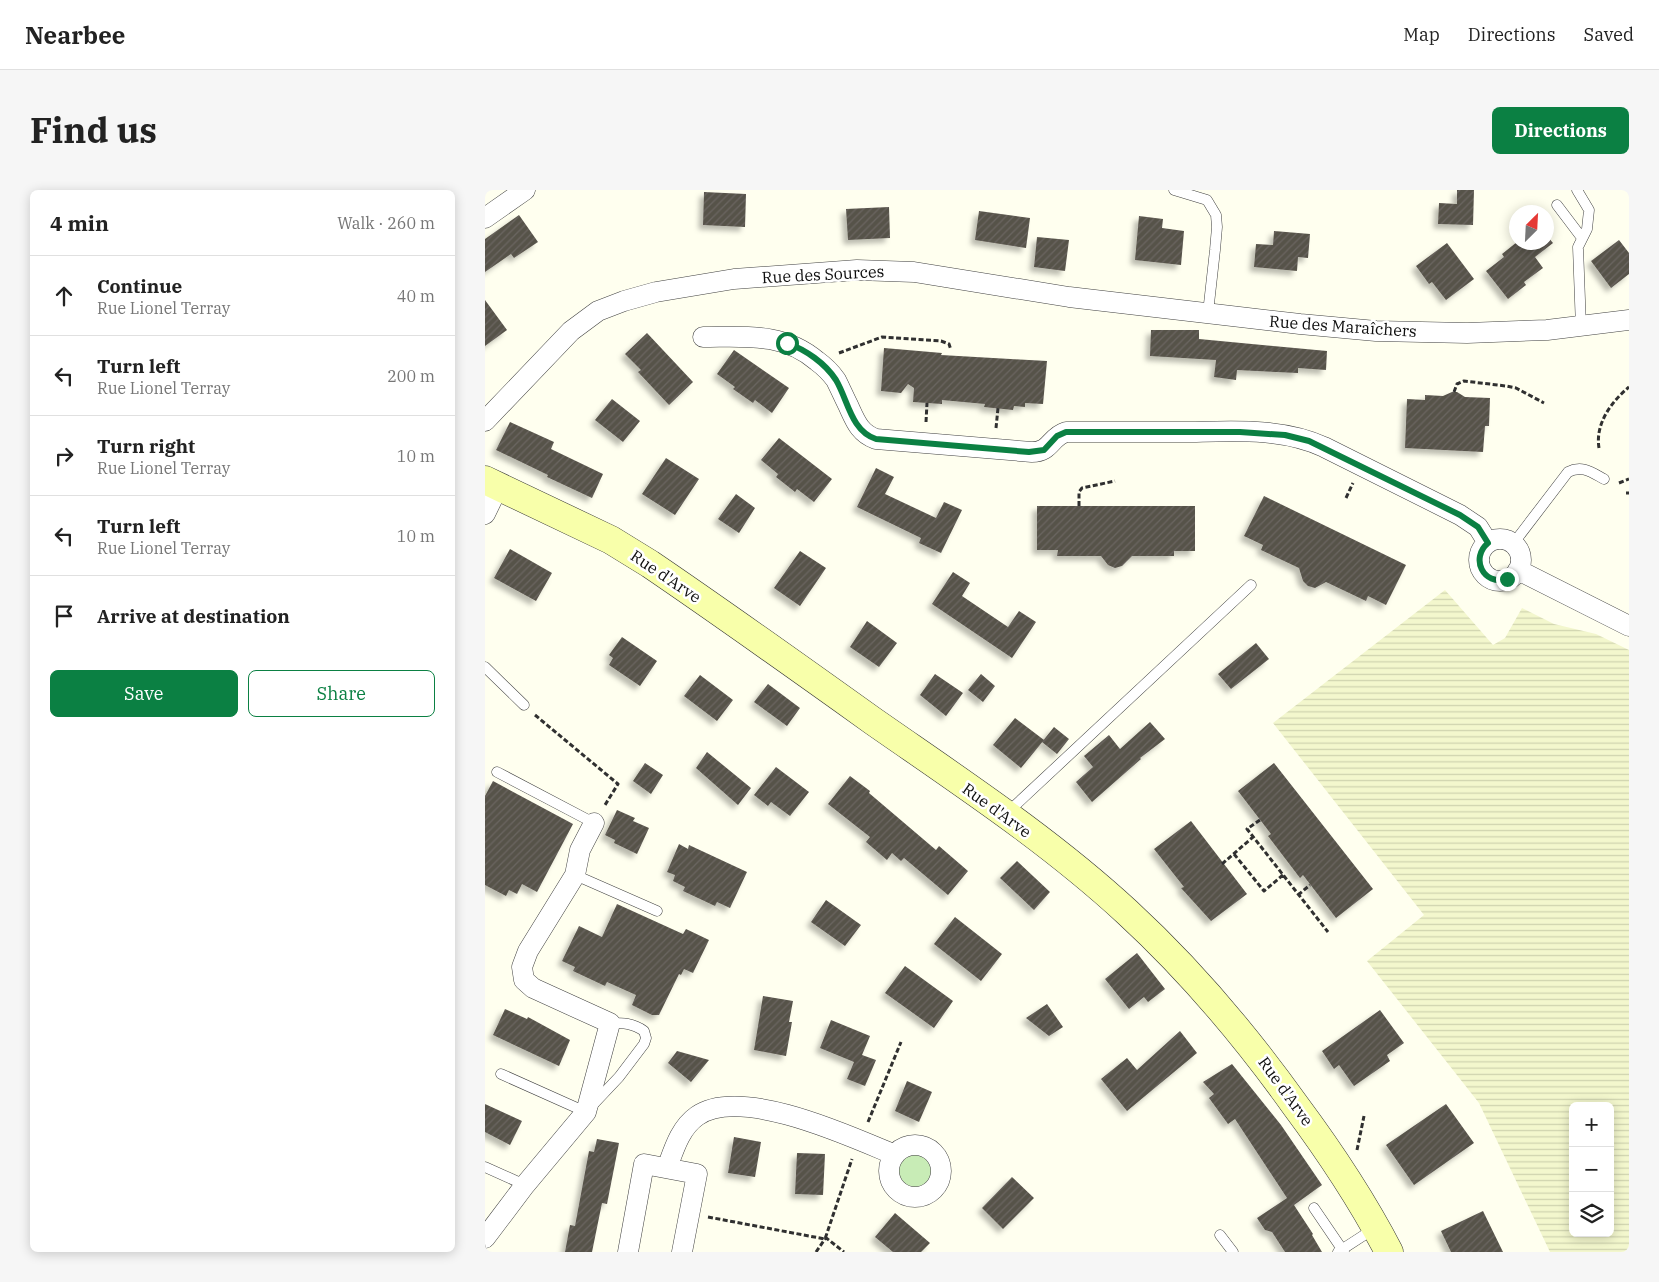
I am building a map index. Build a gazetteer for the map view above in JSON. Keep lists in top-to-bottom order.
{
  "streets": {
    "main road": ["Rue d'Arve"],
    "street": ["Rue des Sources", "Rue des Maraîchers"]
  },
  "crossings": [
    ["Rue des Sources", "Rue des Maraîchers"]
  ],
  "north": "top right",
  "page": {
    "header": "Nearbee",
    "nav": ["Map", "Directions", "Saved"],
    "title": "Find us",
    "buttons": [
      "Directions",
      ["Save", "Share"]
    ],
    "heading": ["4 min", "Walk · 260 m"],
    "list": [
      ["Continue", "Rue Lionel Terray", "40 m"],
      ["Turn left", "Rue Lionel Terray", "200 m"],
      ["Turn right", "Rue Lionel Terray", "10 m"],
      ["Turn left", "Rue Lionel Terray", "10 m"],
      "Arrive at destination"
    ],
    "map_buttons": ["+", "−"]
  }
}
